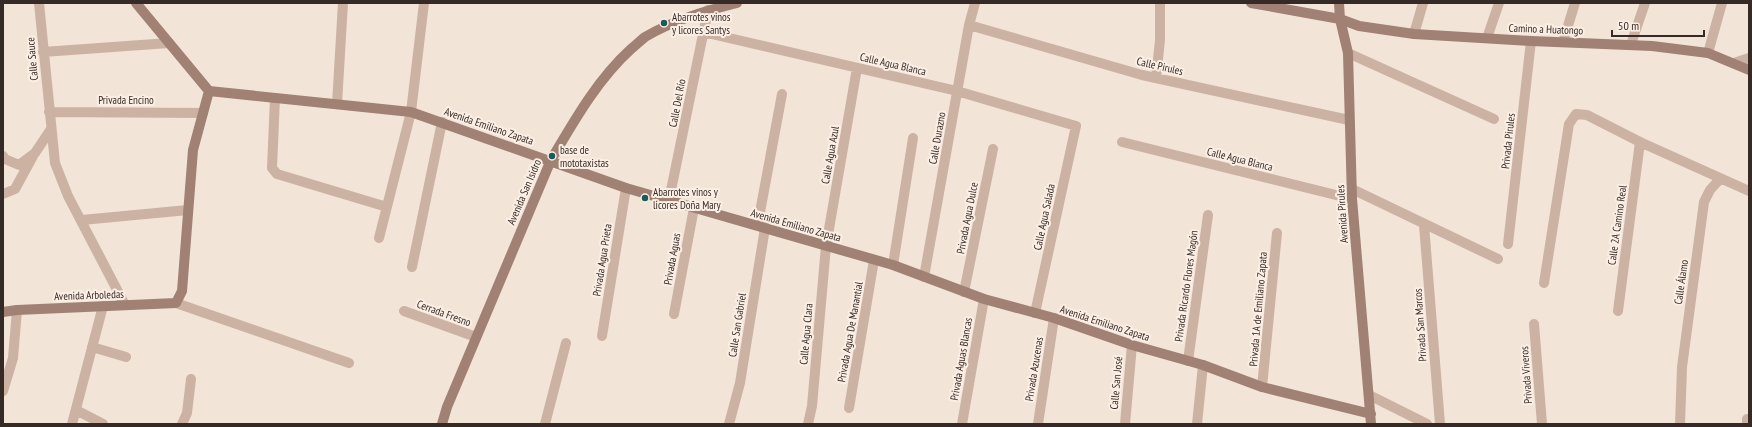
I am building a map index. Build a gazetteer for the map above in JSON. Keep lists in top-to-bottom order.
{
  "streets": {
    "main road": [
      "Camino a Huatongo",
      "Avenida Emiliano Zapata",
      "Avenida San Isidro",
      "Avenida Pirules",
      "Avenida Arboledas"
    ],
    "street": [
      "Calle Sauce",
      "Calle Agua Blanca",
      "Calle Pirules",
      "Privada Encino",
      "Calle Del Río",
      "Calle Durazno",
      "Privada Pirules",
      "Calle Agua Azul",
      "Calle Agua Salada",
      "Privada Agua Dulce",
      "Calle 2A Camino Real",
      "Privada Aguas",
      "Privada Agua Prieta",
      "Calle Álamo",
      "Privada Ricardo Flores Magón",
      "Privada 1A de Emiliano Zapata",
      "Cerrada Fresno",
      "Calle San Gabriel",
      "Privada San Marcos",
      "Privada Agua De Manantial",
      "Calle Agua Clara",
      "Privada Aguas Blancas",
      "Privada Azucenas",
      "Privada Viveros",
      "Calle San José"
    ]
  },
  "crossings": [
    ["Camino a Huatongo", "Privada Pirules"],
    ["Camino a Huatongo", "Avenida Pirules"],
    ["Calle Sauce", "Privada Encino"],
    ["Calle Sauce", "Avenida Arboledas"],
    ["Calle Agua Blanca", "Calle Del Río"],
    ["Calle Agua Blanca", "Calle Durazno"],
    ["Calle Agua Blanca", "Calle Agua Azul"],
    ["Calle Agua Blanca", "Avenida Pirules"],
    ["Calle Agua Blanca", "Calle Agua Salada"],
    ["Calle Agua Blanca", "Privada San Marcos"],
    ["Calle Pirules", "Calle Durazno"],
    ["Calle Pirules", "Avenida Pirules"],
    ["Calle Del Río", "Avenida Emiliano Zapata"],
    ["Calle Del Río", "Avenida San Isidro"],
    ["Avenida Emiliano Zapata", "Calle Durazno"],
    ["Avenida Emiliano Zapata", "Calle Agua Azul"],
    ["Avenida Emiliano Zapata", "Avenida San Isidro"],
    ["Avenida Emiliano Zapata", "Avenida Pirules"],
    ["Avenida Emiliano Zapata", "Calle Agua Salada"],
    ["Avenida Emiliano Zapata", "Privada Agua Dulce"],
    ["Avenida Emiliano Zapata", "Privada Aguas"],
    ["Avenida Emiliano Zapata", "Privada Agua Prieta"],
    ["Avenida Emiliano Zapata", "Privada Ricardo Flores Magón"],
    ["Avenida Emiliano Zapata", "Privada 1A de Emiliano Zapata"],
    ["Avenida Emiliano Zapata", "Calle San Gabriel"],
    ["Avenida Emiliano Zapata", "Privada Agua De Manantial"],
    ["Avenida Emiliano Zapata", "Calle Agua Clara"],
    ["Avenida Emiliano Zapata", "Privada Aguas Blancas"],
    ["Avenida Emiliano Zapata", "Privada Azucenas"],
    ["Avenida Emiliano Zapata", "Calle San José"],
    ["Calle Agua Azul", "Calle Agua Clara"],
    ["Avenida San Isidro", "Cerrada Fresno"]
  ],
  "places": ["Abarrotes vinos y licores Santys", "base de mototaxistas", "Abarrotes vinos y licores Doña Mary"],
  "scale_bar": "50 m"
}
